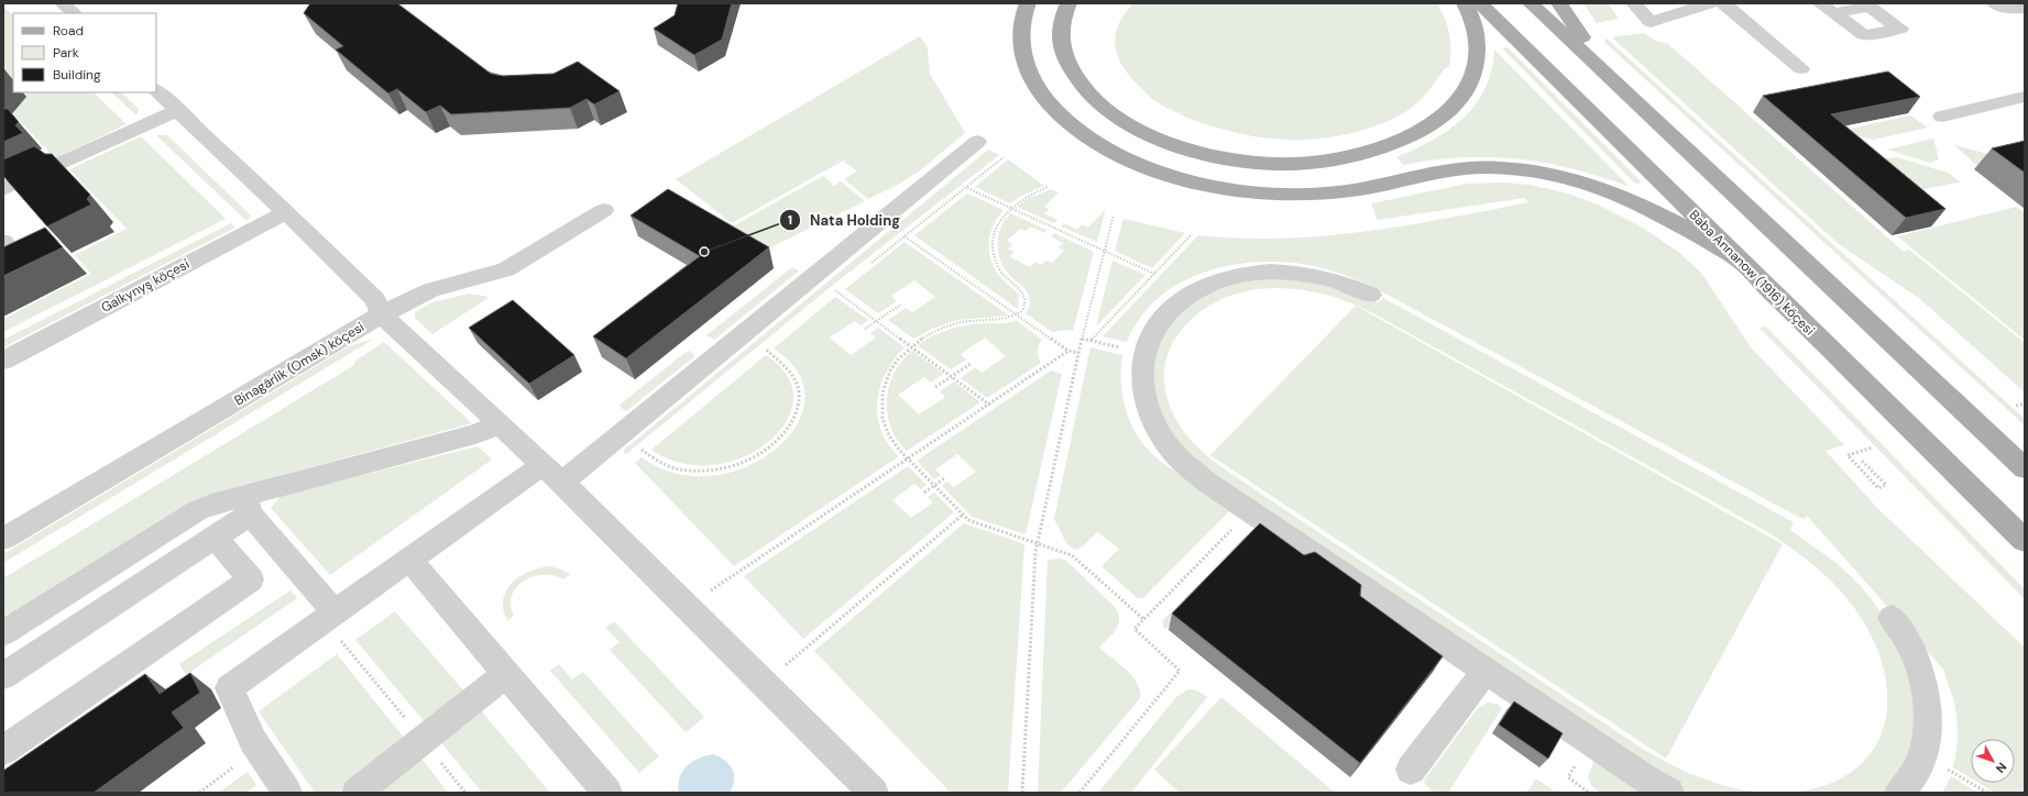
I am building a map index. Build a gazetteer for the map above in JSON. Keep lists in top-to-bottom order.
{
  "streets": {
    "main road": ["Baba Annanow (1916) köçesi"],
    "street": ["Galkynyş köçesi", "Binagärlik (Omsk) köçesi"]
  },
  "places": ["Nata Holding"],
  "legend": ["Road", "Park", "Building"],
  "north": "bottom right"
}
